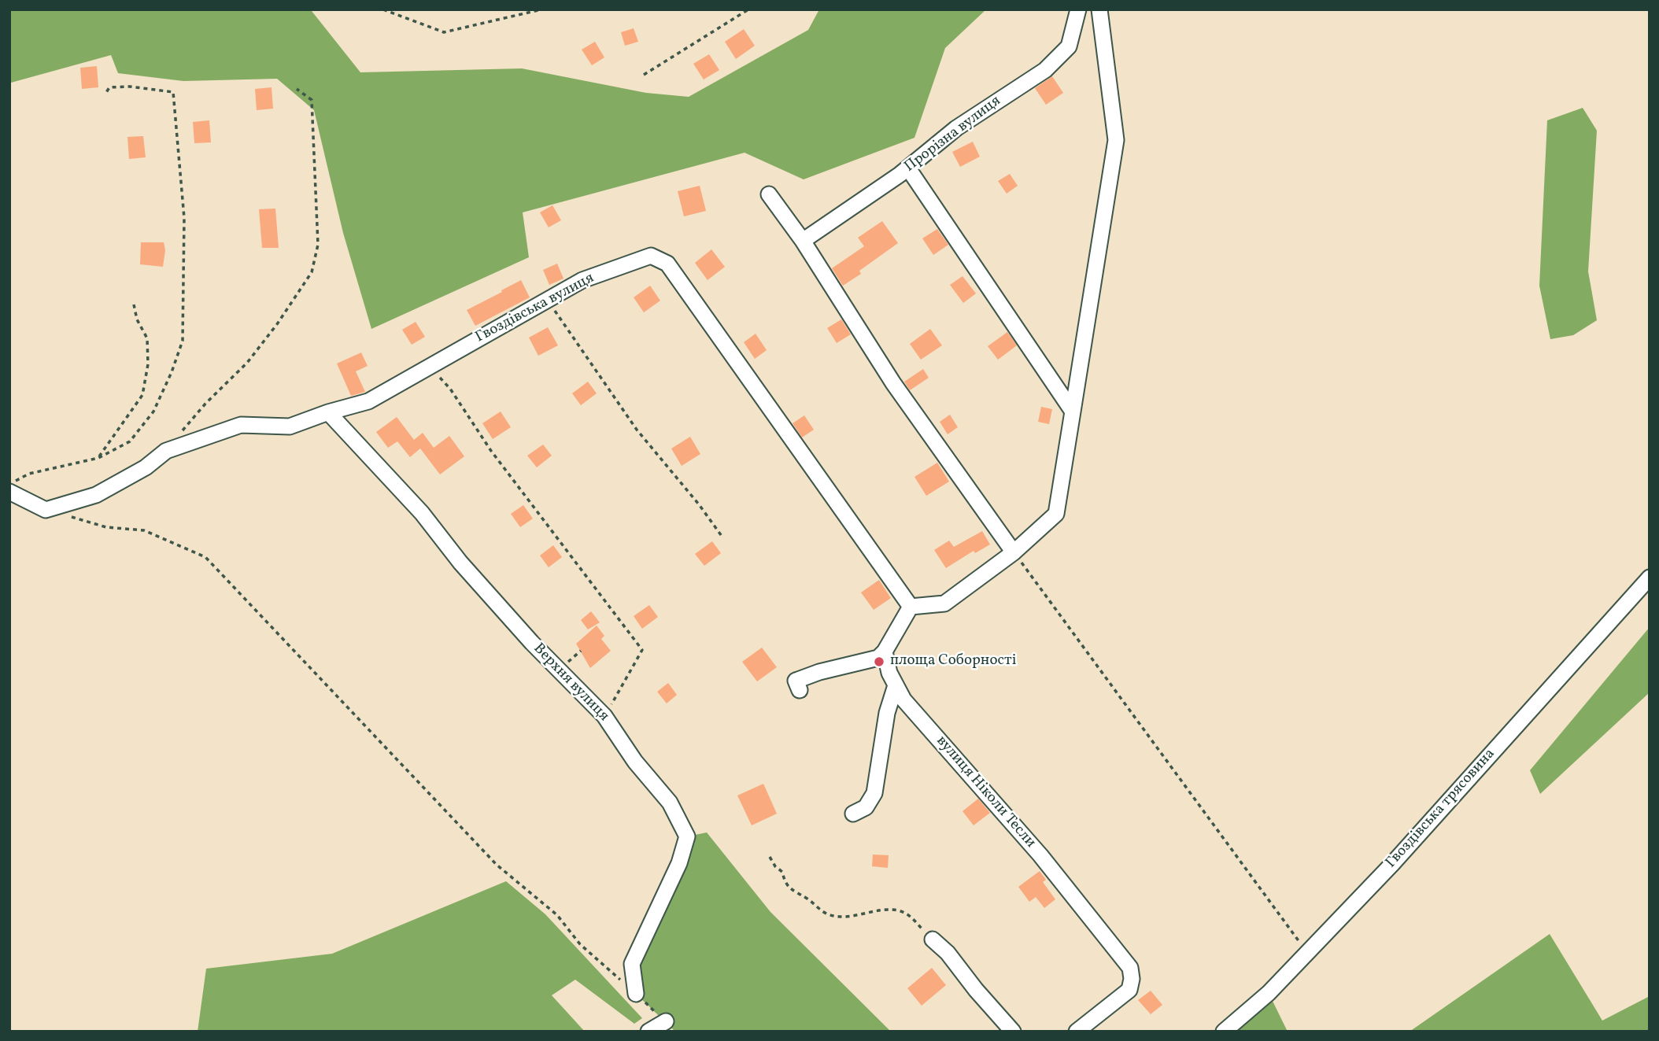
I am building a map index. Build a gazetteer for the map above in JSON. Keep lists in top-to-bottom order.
{
  "streets": {
    "street": [
      "Прорізна вулиця",
      "Гвоздівська вулиця",
      "Верхня вулиця",
      "вулиця Ніколи Тесли",
      "Гвоздівська трясовина"
    ]
  },
  "crossings": [
    ["Гвоздівська вулиця", "Верхня вулиця"]
  ],
  "places": ["площа Соборності"]
}
